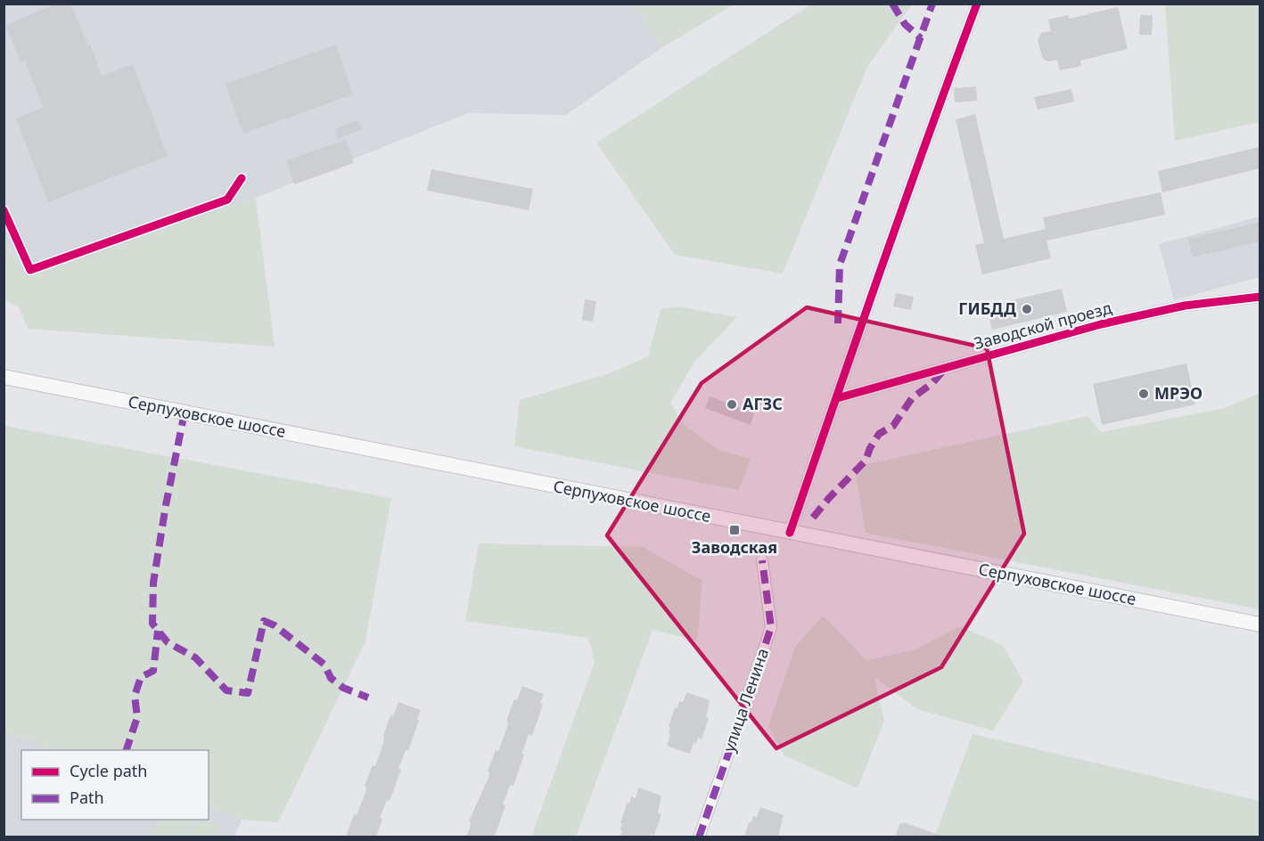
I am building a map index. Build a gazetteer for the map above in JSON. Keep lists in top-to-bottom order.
{
  "streets": {
    "main road": ["Серпуховское шоссе"],
    "street": ["Заводской проезд", "улица Ленина"]
  },
  "places": {
    "other": ["ГИБДД", "МРЭО", "АГЗС"],
    "transit": ["Заводская"]
  },
  "legend": ["Cycle path", "Path"]
}
